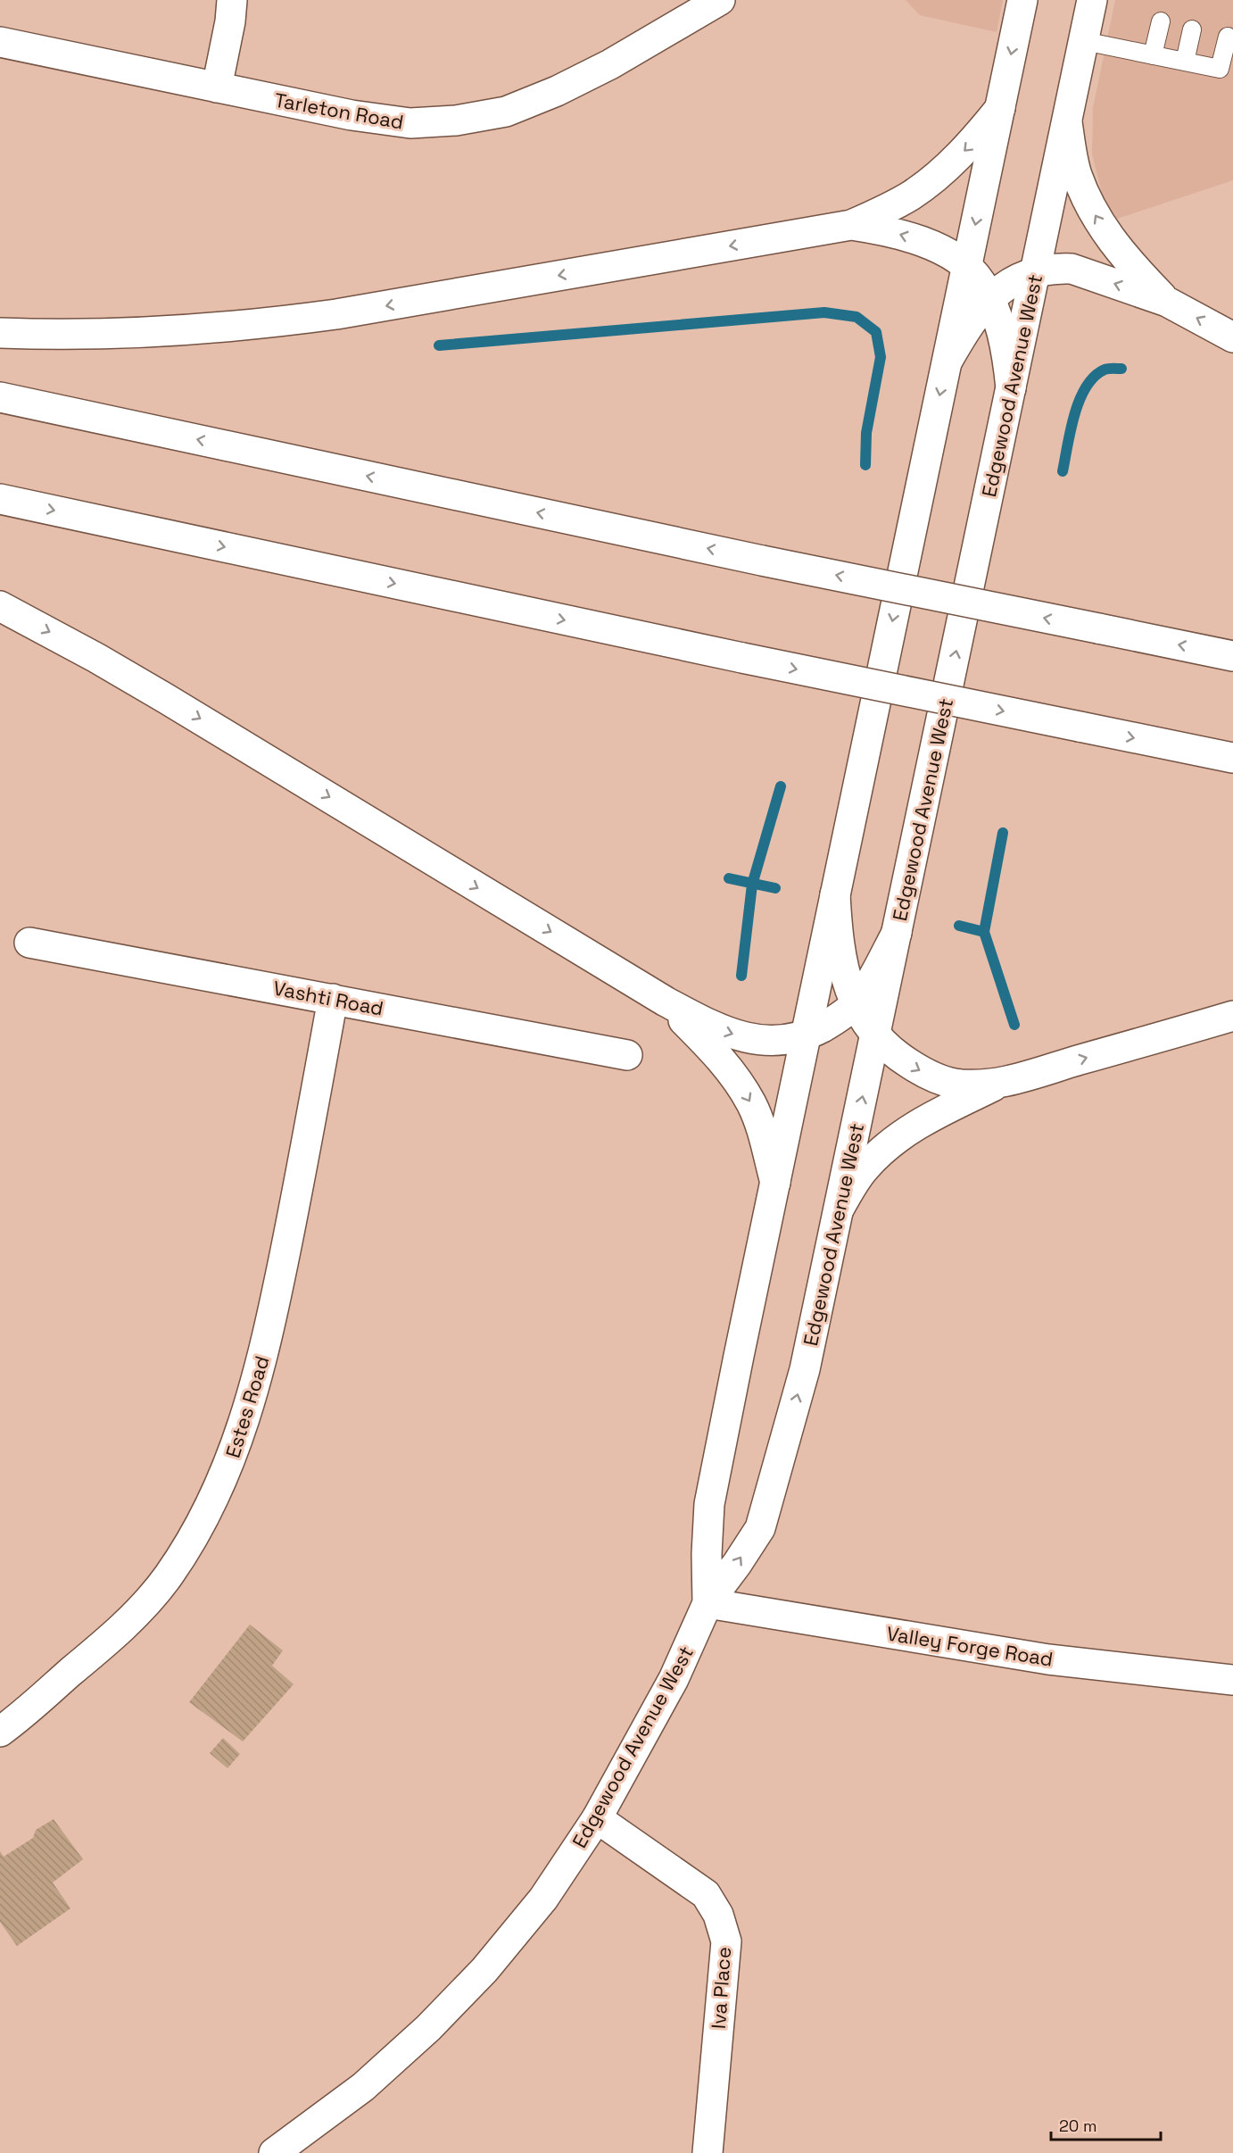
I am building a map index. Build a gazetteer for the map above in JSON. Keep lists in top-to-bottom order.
{
  "streets": {
    "main road": [
      "Tarleton Road",
      "Edgewood Avenue West",
      "Vashti Road",
      "Estes Road",
      "Valley Forge Road",
      "Iva Place"
    ]
  },
  "crossings": [
    ["Edgewood Avenue West", "Valley Forge Road"],
    ["Edgewood Avenue West", "Iva Place"],
    ["Vashti Road", "Estes Road"]
  ],
  "scale_bar": "20 m"
}
